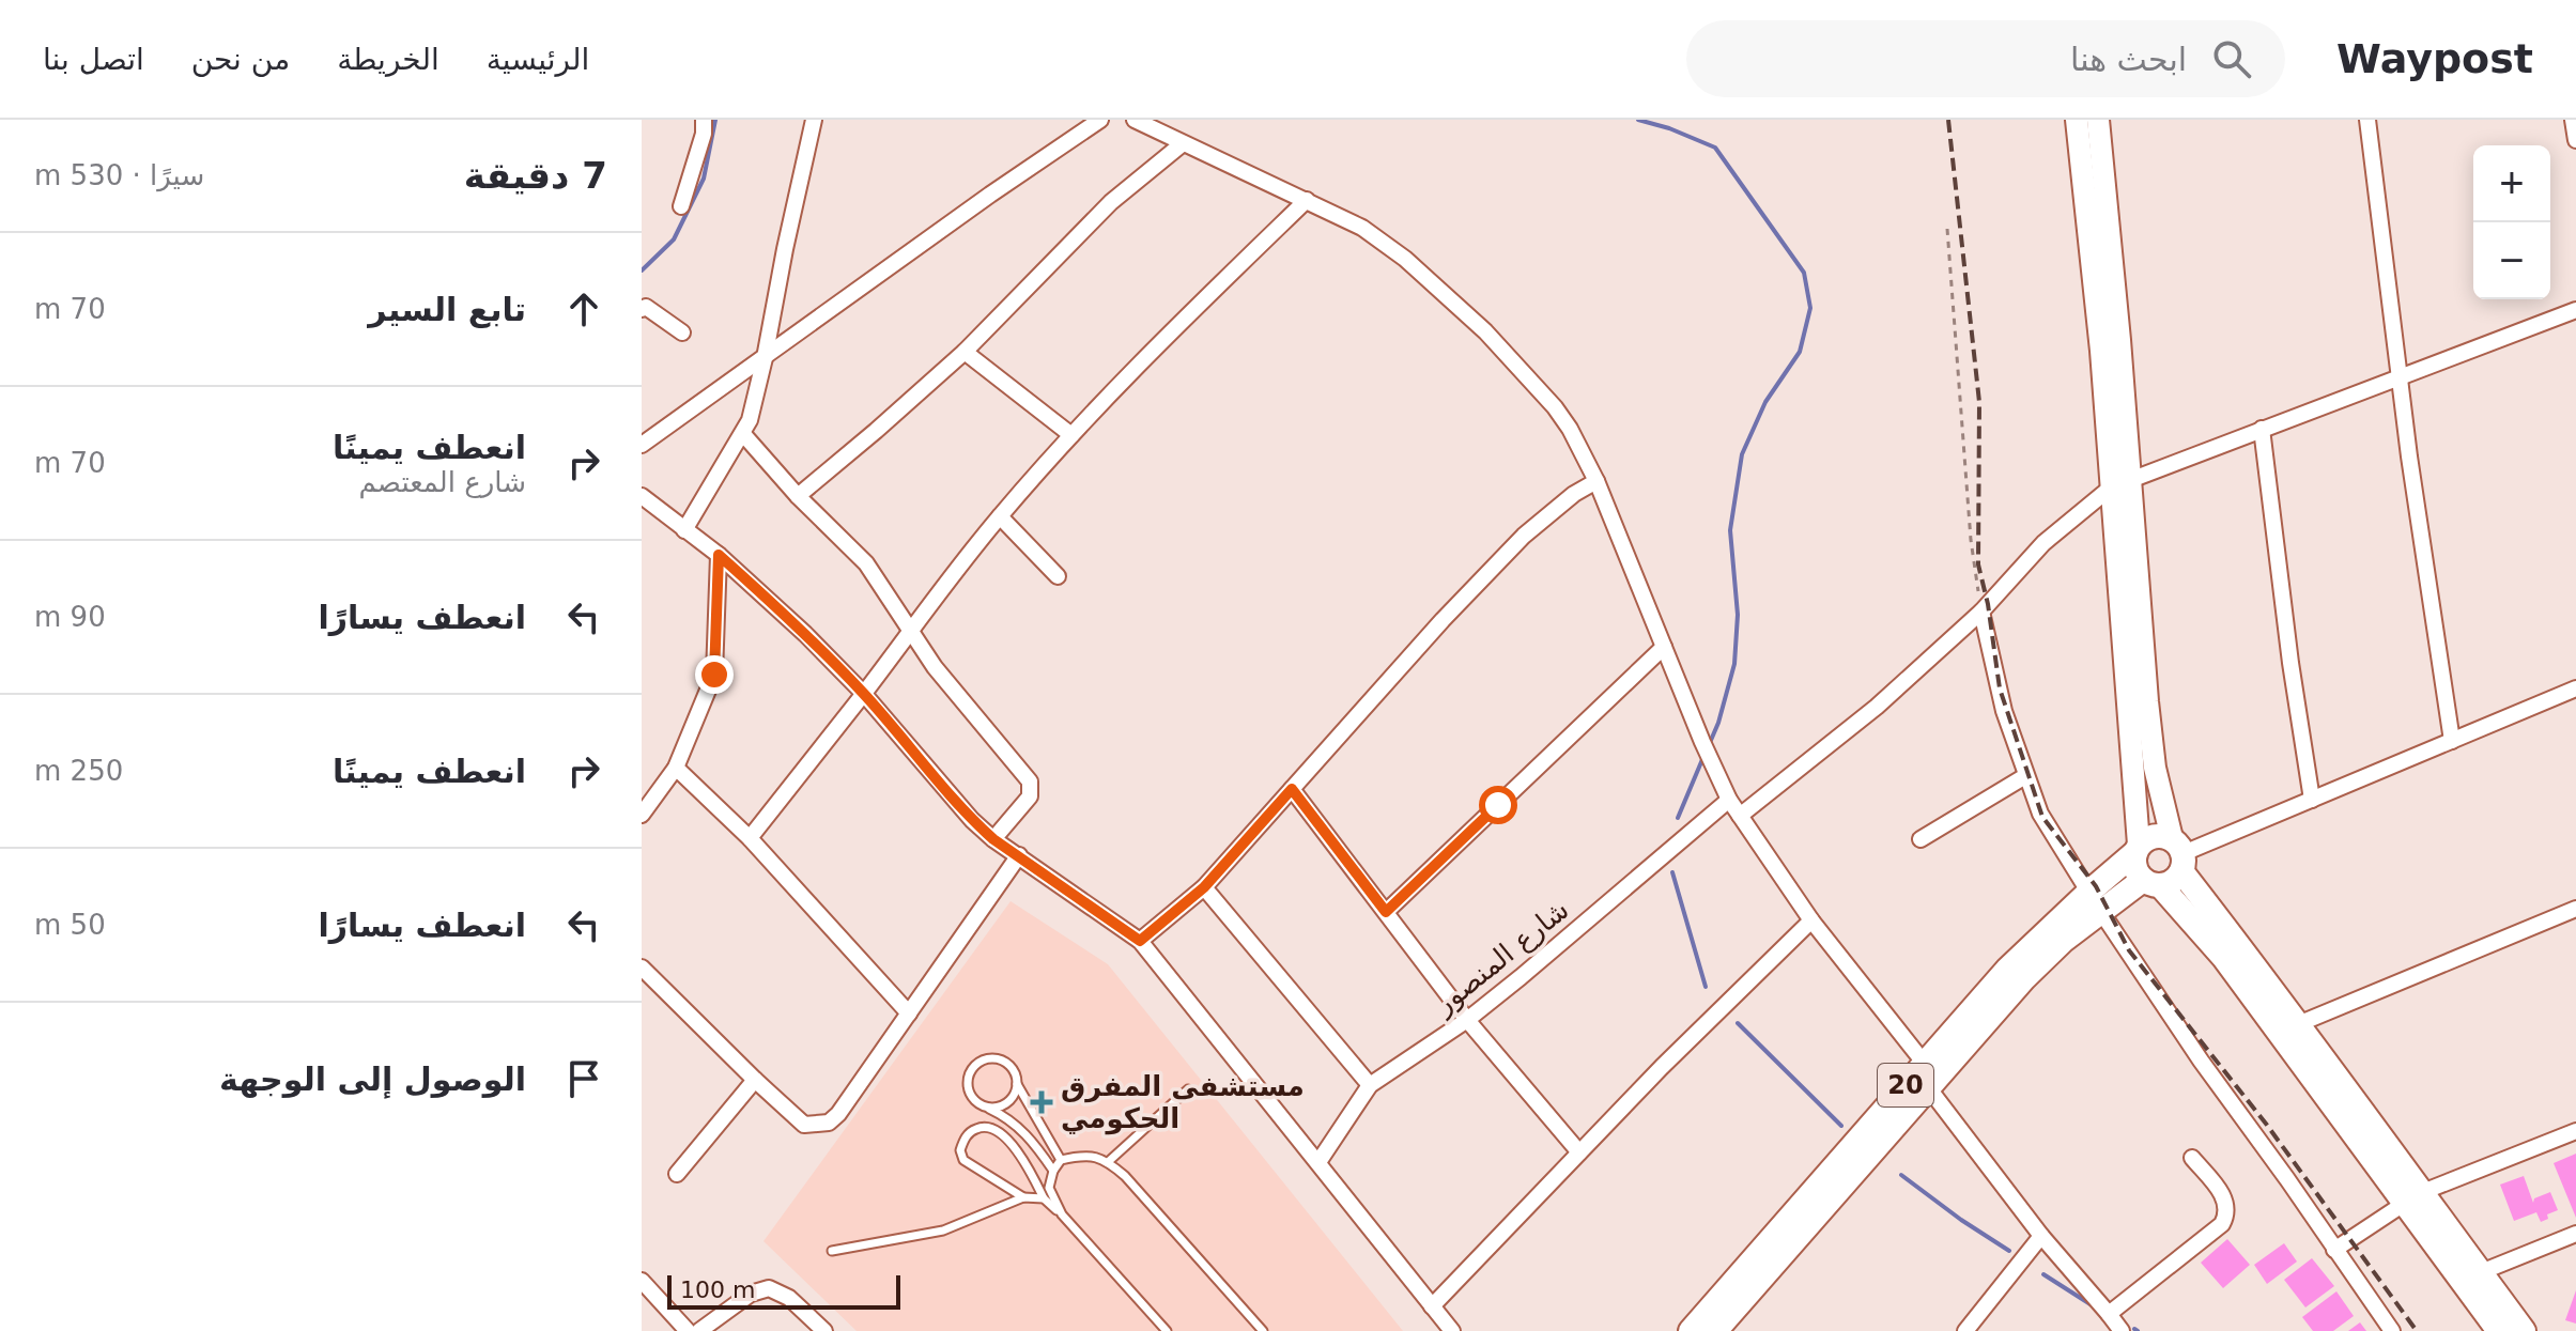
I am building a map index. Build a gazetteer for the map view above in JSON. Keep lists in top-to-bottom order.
{
  "streets": {
    "main road": ["20"],
    "street": ["شارع المنصور"]
  },
  "places": {
    "health": ["مستشفى المفرق الحكومي"]
  },
  "scale_bar": "100 m",
  "page": {
    "header": "Waypost",
    "search": "ابحث هنا",
    "nav": [
      "الرئيسية",
      "الخريطة",
      "من نحن",
      "اتصل بنا"
    ],
    "heading": ["7 دقيقة", "سيرًا · 530 m"],
    "map_buttons": ["+", "−"],
    "list": [
      ["تابع السير", "70 m"],
      ["انعطف يمينًا", "شارع المعتصم", "70 m"],
      ["انعطف يسارًا", "90 m"],
      ["انعطف يمينًا", "250 m"],
      ["انعطف يسارًا", "50 m"],
      "الوصول إلى الوجهة"
    ],
    "scale": "100 m"
  }
}
